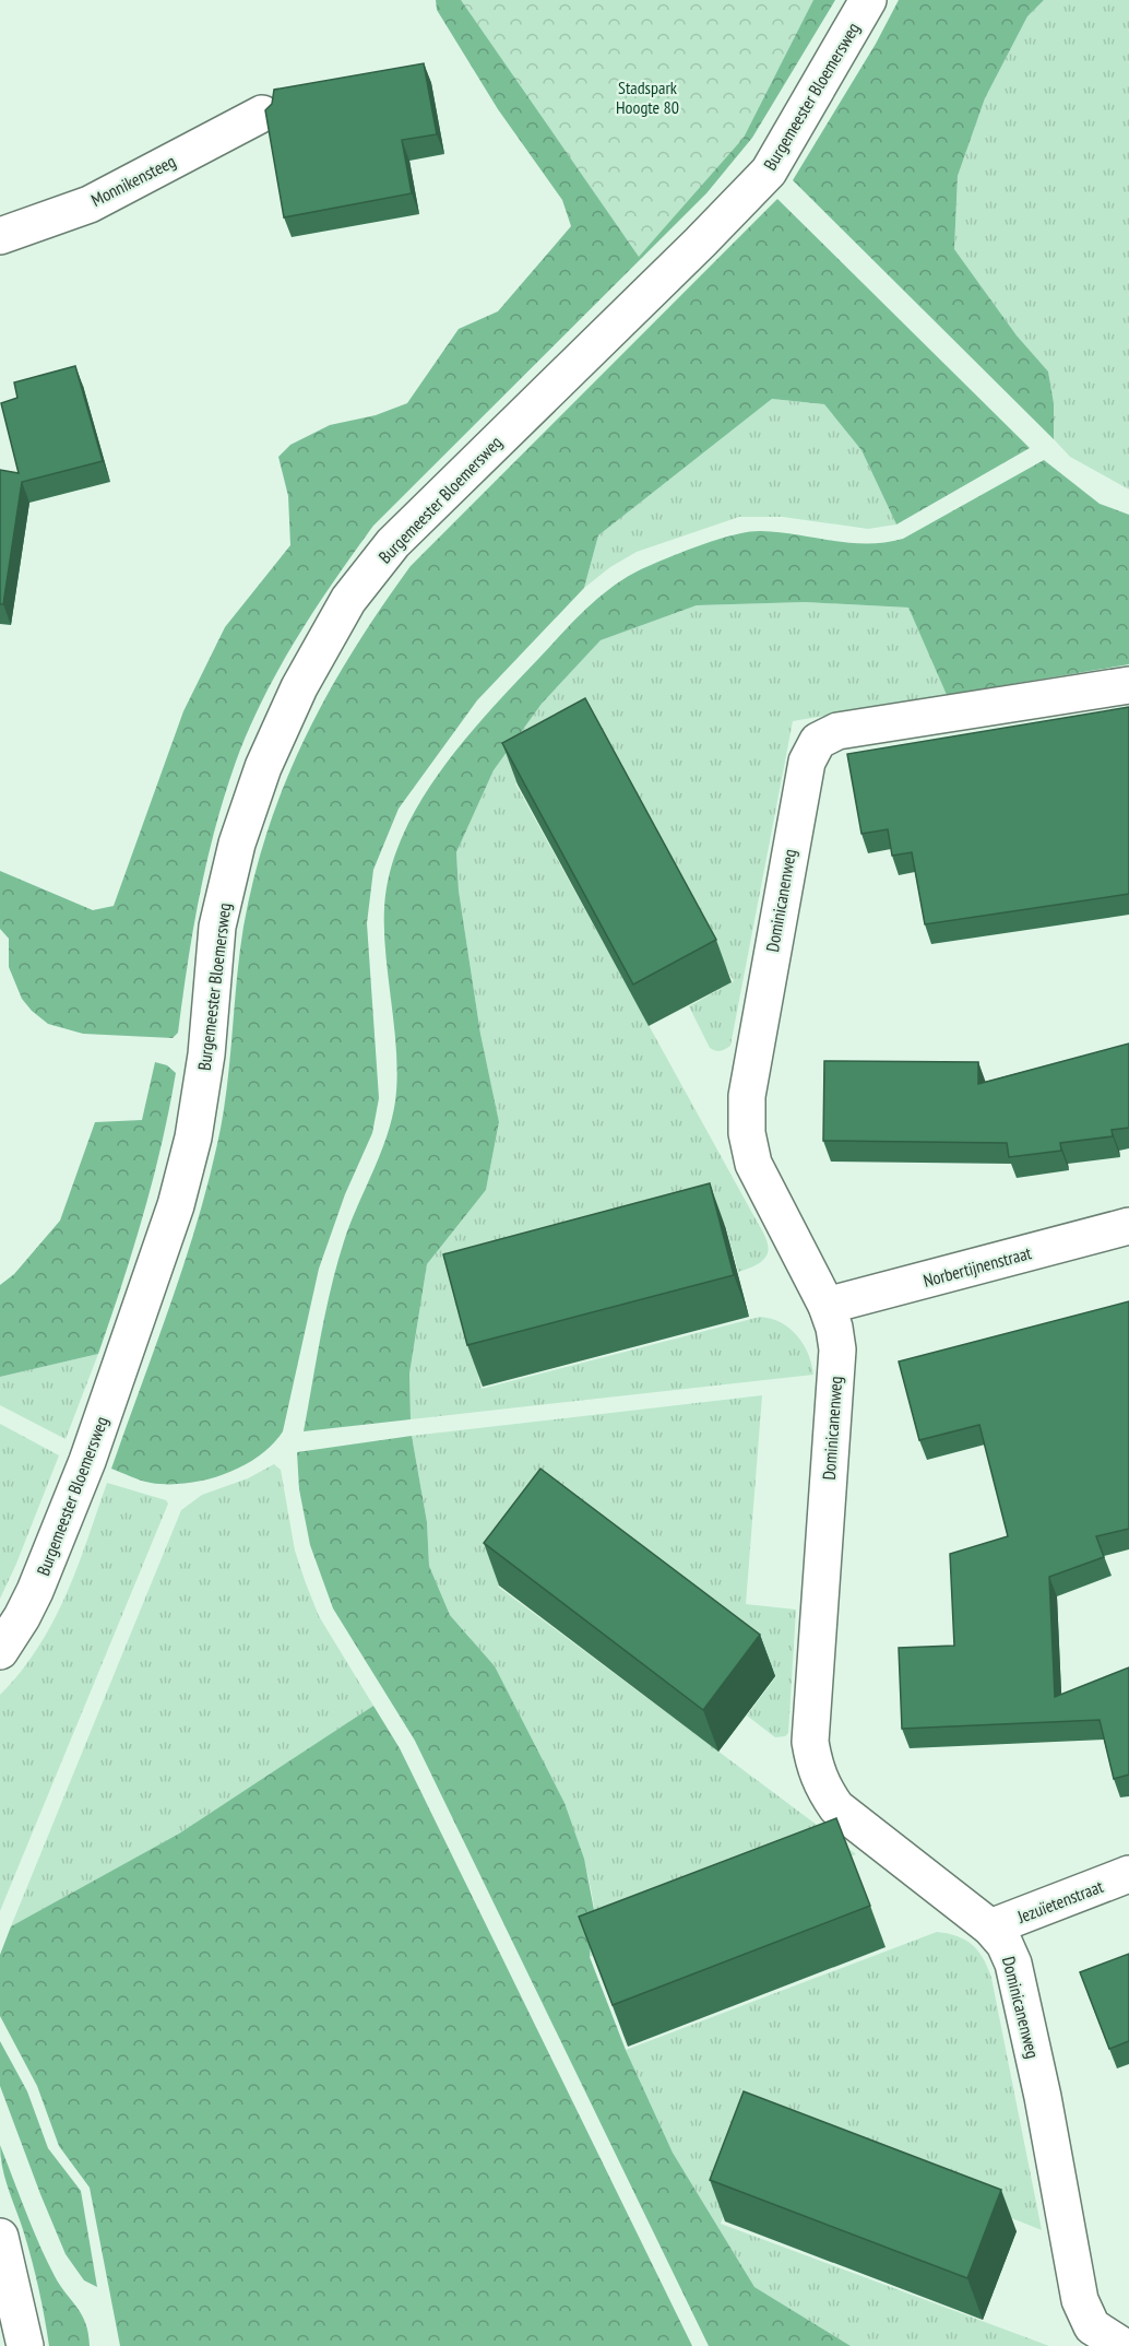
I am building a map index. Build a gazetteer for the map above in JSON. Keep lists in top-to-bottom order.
{
  "streets": {
    "street": [
      "Burgemeester Bloemersweg",
      "Monnikensteeg",
      "Dominicanenweg",
      "Norbertijnenstraat",
      "Jezuïetenstraat"
    ]
  },
  "crossings": [
    ["Dominicanenweg", "Norbertijnenstraat"],
    ["Dominicanenweg", "Jezuïetenstraat"]
  ],
  "parks": ["Stadspark Hoogte 80"]
}
